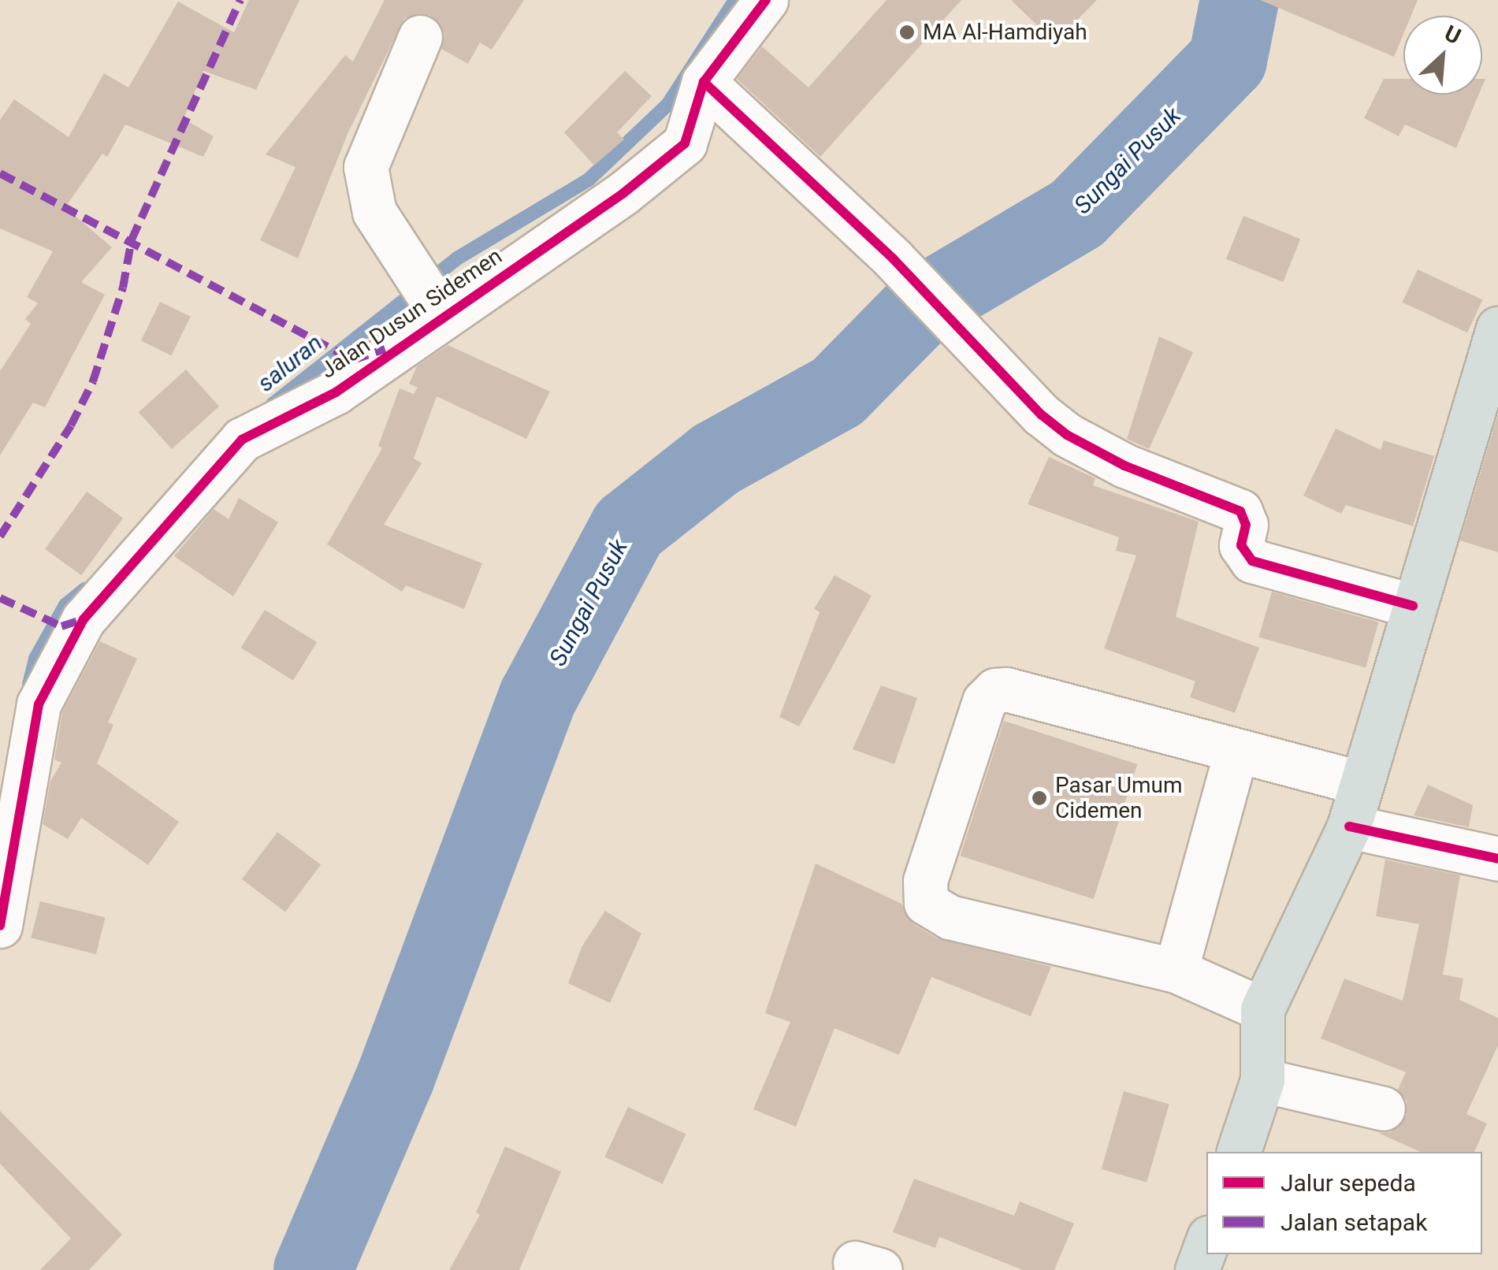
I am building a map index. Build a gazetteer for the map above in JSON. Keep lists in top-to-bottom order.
{
  "streets": {
    "street": ["Jalan Dusun Sidemen"]
  },
  "water": ["Sungai Pusuk", "saluran"],
  "places": ["MA Al-Hamdiyah", "Pasar Umum Cidemen"],
  "legend": ["Jalur sepeda", "Jalan setapak"],
  "north": "top right"
}
